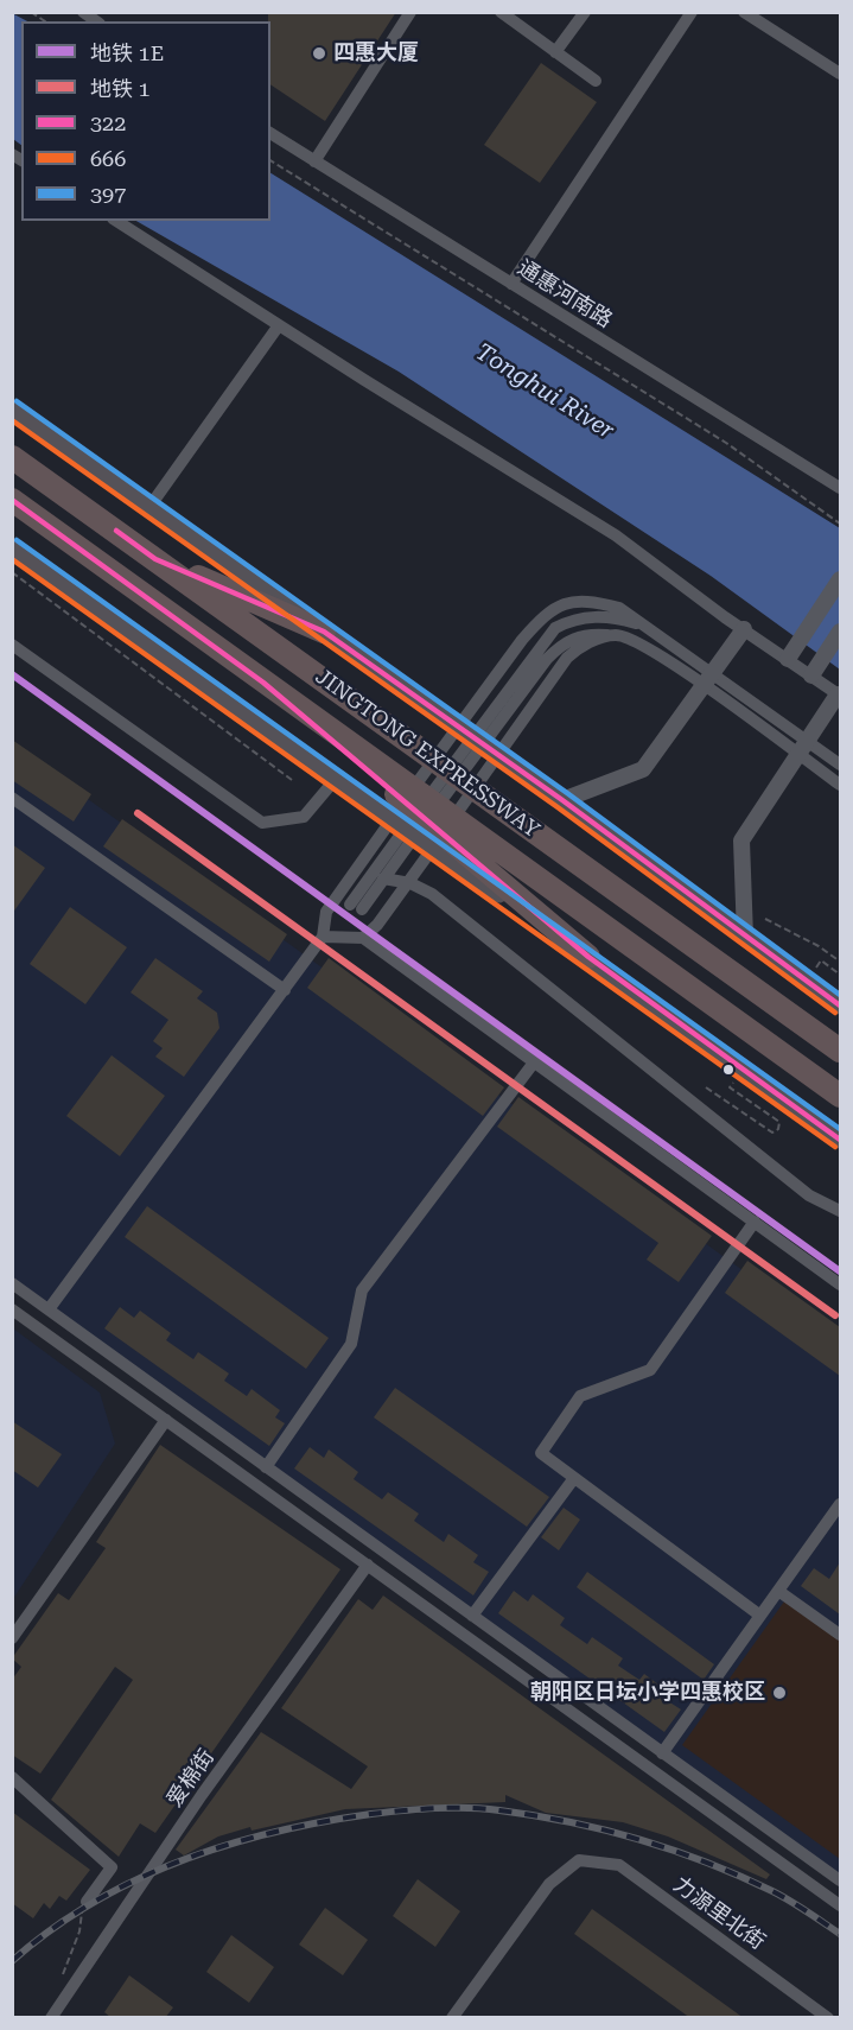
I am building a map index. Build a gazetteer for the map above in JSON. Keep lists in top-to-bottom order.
{
  "streets": {
    "highway": ["JINGTONG EXPRESSWAY"],
    "street": ["通惠河南路", "爱棉街", "力源里北街"]
  },
  "water": ["Tonghui River"],
  "places": ["四惠大厦", "朝阳区日坛小学四惠校区"],
  "lines": [
    "transit line 397",
    "transit line 666",
    "transit line 322",
    "metro line 1E",
    "metro line 1"
  ],
  "legend": [
    "地铁 1E",
    "地铁 1",
    "322",
    "666",
    "397"
  ]
}
